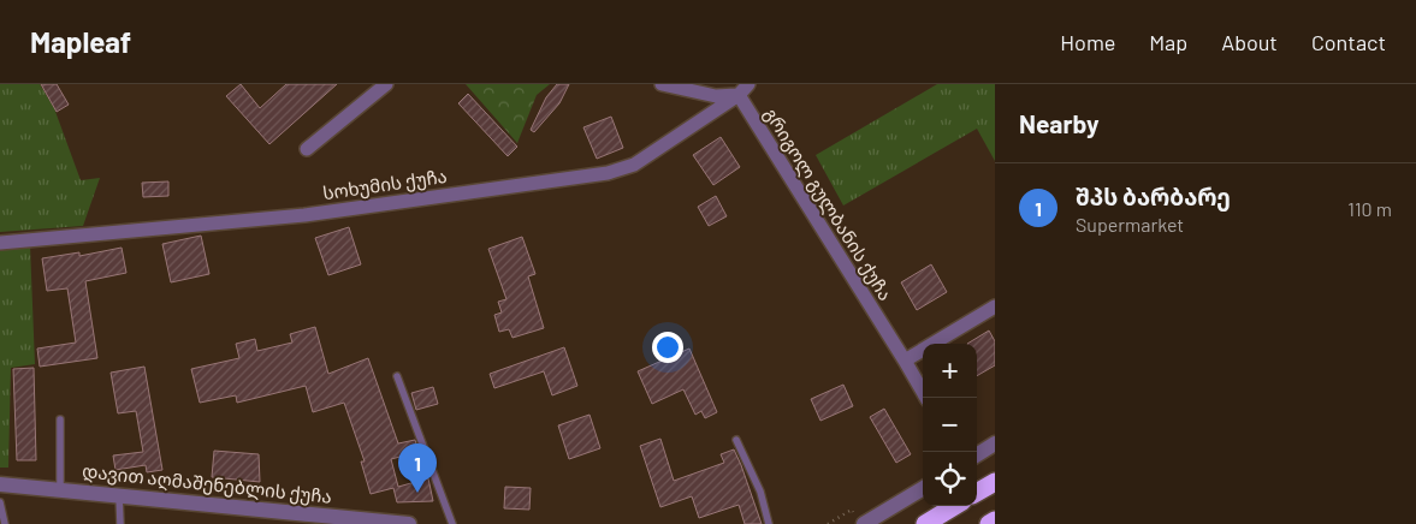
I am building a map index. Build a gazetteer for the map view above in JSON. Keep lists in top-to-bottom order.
{
  "streets": {
    "street": ["სოხუმის ქუჩა", "გრიგოლ გულბანის ქუჩა", "დავით აღმაშენებლის ქუჩა"]
  },
  "crossings": [
    ["სოხუმის ქუჩა", "გრიგოლ გულბანის ქუჩა"]
  ],
  "page": {
    "header": "Mapleaf",
    "nav": [
      "Home",
      "Map",
      "About",
      "Contact"
    ],
    "heading": "Nearby",
    "list": [
      {
        "mark": "1",
        "name": "შპს ბარბარე",
        "note": "Supermarket",
        "value": "110 m"
      }
    ],
    "map_buttons": ["+", "−"],
    "pins": "1"
  }
}
